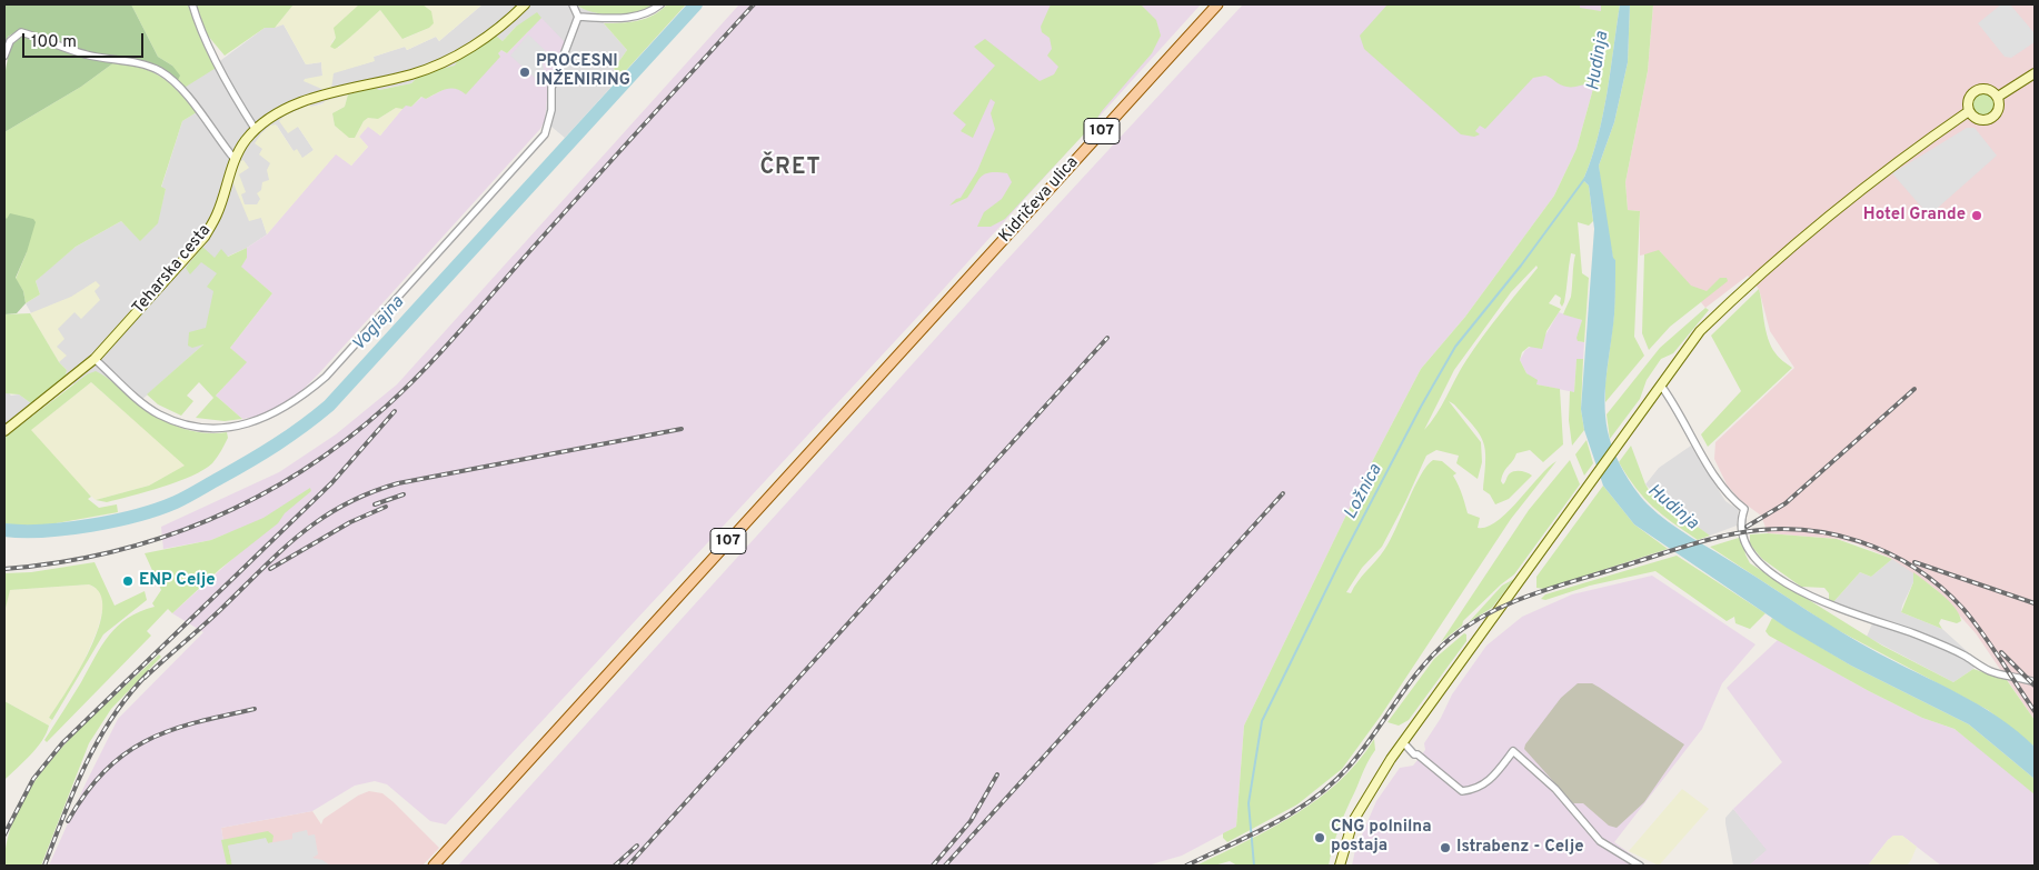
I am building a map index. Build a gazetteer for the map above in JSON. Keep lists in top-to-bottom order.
{
  "streets": {
    "main road": ["107", "Kidričeva ulica"],
    "street": ["Teharska cesta"]
  },
  "districts": ["ČRET"],
  "water": ["Hudinja", "Voglajna", "Ložnica"],
  "places": [
    "PROCESNI INŽENIRING",
    "Hotel Grande",
    "ENP Celje",
    "CNG polnilna postaja",
    "Istrabenz - Celje"
  ],
  "scale_bar": "100 m"
}
